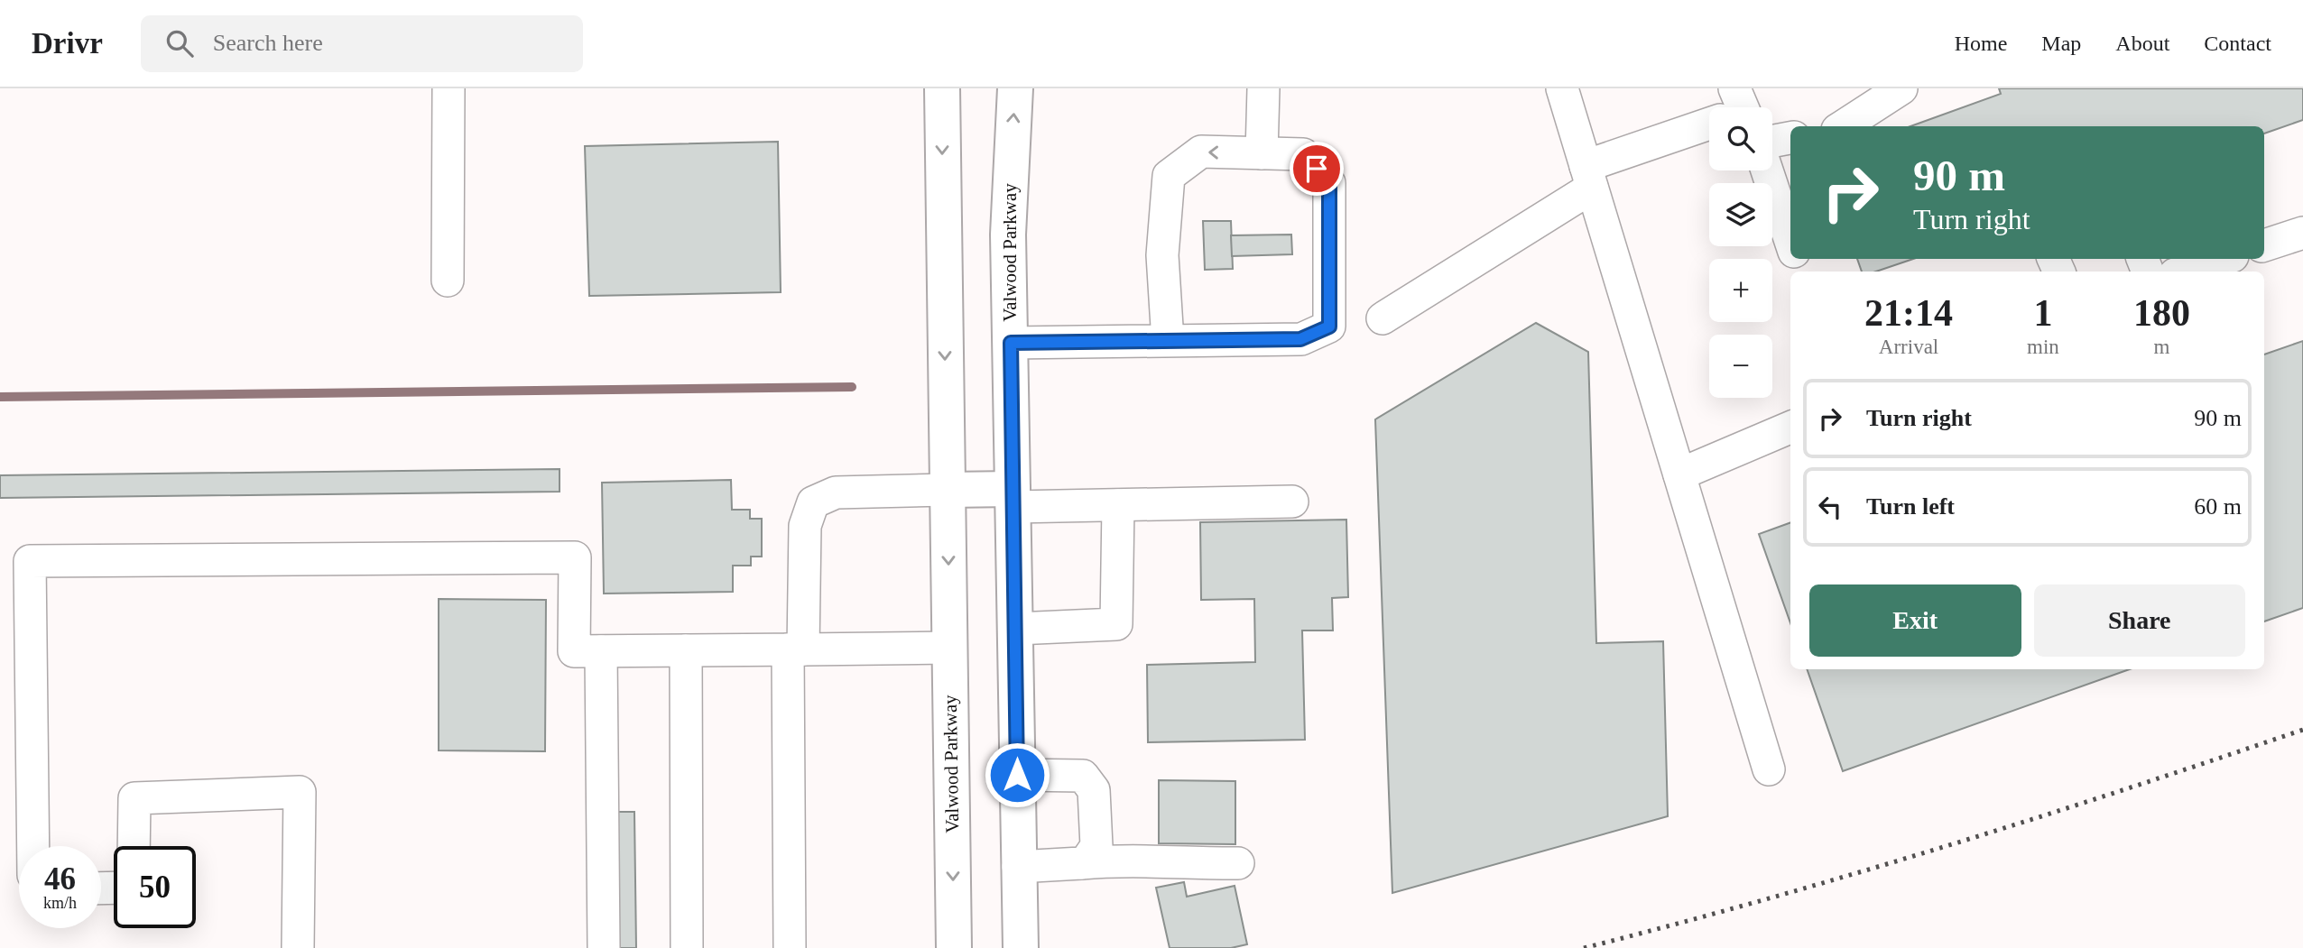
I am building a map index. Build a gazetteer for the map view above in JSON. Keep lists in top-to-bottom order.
{
  "streets": {
    "main road": ["Valwood Parkway"]
  },
  "page": {
    "header": "Drivr",
    "search": "Search here",
    "nav": [
      "Home",
      "Map",
      "About",
      "Contact"
    ],
    "map_buttons": ["+", "−"],
    "turn": ["90 m", "Turn right"],
    "eta": [
      "21:14",
      "Arrival",
      "1",
      "min",
      "180",
      "m"
    ],
    "list": [
      {
        "name": "Turn right",
        "value": "90 m"
      },
      {
        "name": "Turn left",
        "value": "60 m"
      }
    ],
    "buttons": ["Exit", "Share"],
    "speed": "46 km/h",
    "limit": "50"
  }
}
